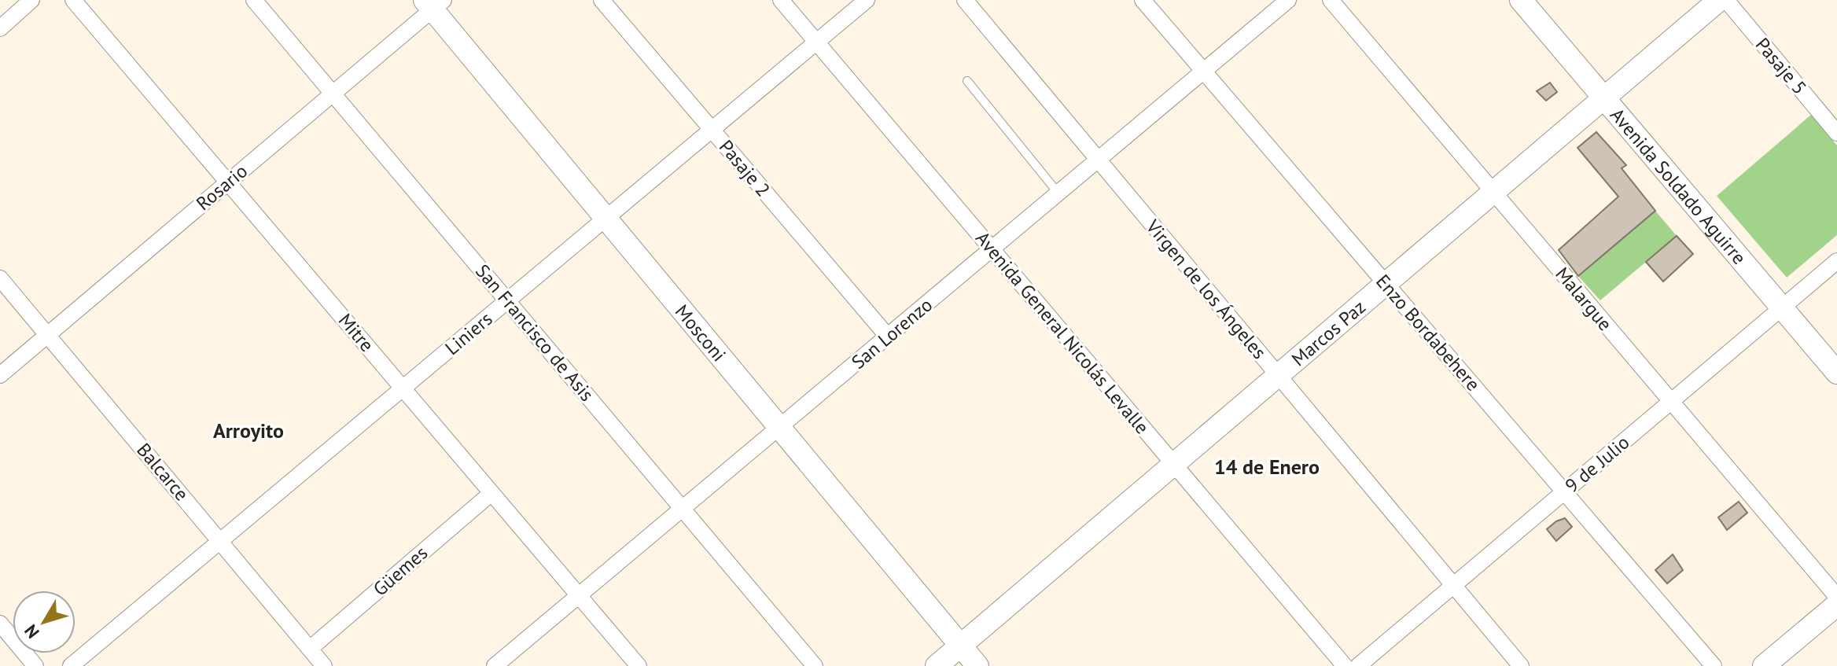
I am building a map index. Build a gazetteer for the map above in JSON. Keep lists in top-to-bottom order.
{
  "streets": {
    "street": [
      "Pasaje 5",
      "Pasaje 2",
      "Avenida Soldado Aguirre",
      "Rosario",
      "Virgen de los Ángeles",
      "Malargue",
      "Mitre",
      "San Francisco de Asis",
      "Mosconi",
      "Avenida General Nicolás Levalle",
      "Enzo Bordabehere",
      "Liniers",
      "San Lorenzo",
      "Marcos Paz",
      "9 de Julio",
      "Balcarce",
      "Güemes"
    ]
  },
  "crossings": [
    ["Pasaje 2", "Liniers"],
    ["Pasaje 2", "San Lorenzo"],
    ["Avenida Soldado Aguirre", "Marcos Paz"],
    ["Avenida Soldado Aguirre", "9 de Julio"],
    ["Rosario", "Mitre"],
    ["Rosario", "San Francisco de Asis"],
    ["Rosario", "Mosconi"],
    ["Rosario", "Balcarce"],
    ["Virgen de los Ángeles", "San Lorenzo"],
    ["Virgen de los Ángeles", "Marcos Paz"],
    ["Virgen de los Ángeles", "9 de Julio"],
    ["Malargue", "Marcos Paz"],
    ["Malargue", "9 de Julio"],
    ["Mitre", "Liniers"],
    ["Mitre", "San Lorenzo"],
    ["Mitre", "Güemes"],
    ["San Francisco de Asis", "Liniers"],
    ["San Francisco de Asis", "San Lorenzo"],
    ["Mosconi", "Liniers"],
    ["Mosconi", "San Lorenzo"],
    ["Mosconi", "Marcos Paz"],
    ["Avenida General Nicolás Levalle", "Liniers"],
    ["Avenida General Nicolás Levalle", "San Lorenzo"],
    ["Avenida General Nicolás Levalle", "Marcos Paz"],
    ["Enzo Bordabehere", "San Lorenzo"],
    ["Enzo Bordabehere", "Marcos Paz"],
    ["Enzo Bordabehere", "9 de Julio"],
    ["Liniers", "Balcarce"],
    ["Balcarce", "Güemes"]
  ],
  "districts": ["Arroyito", "14 de Enero"],
  "north": "bottom left"
}
